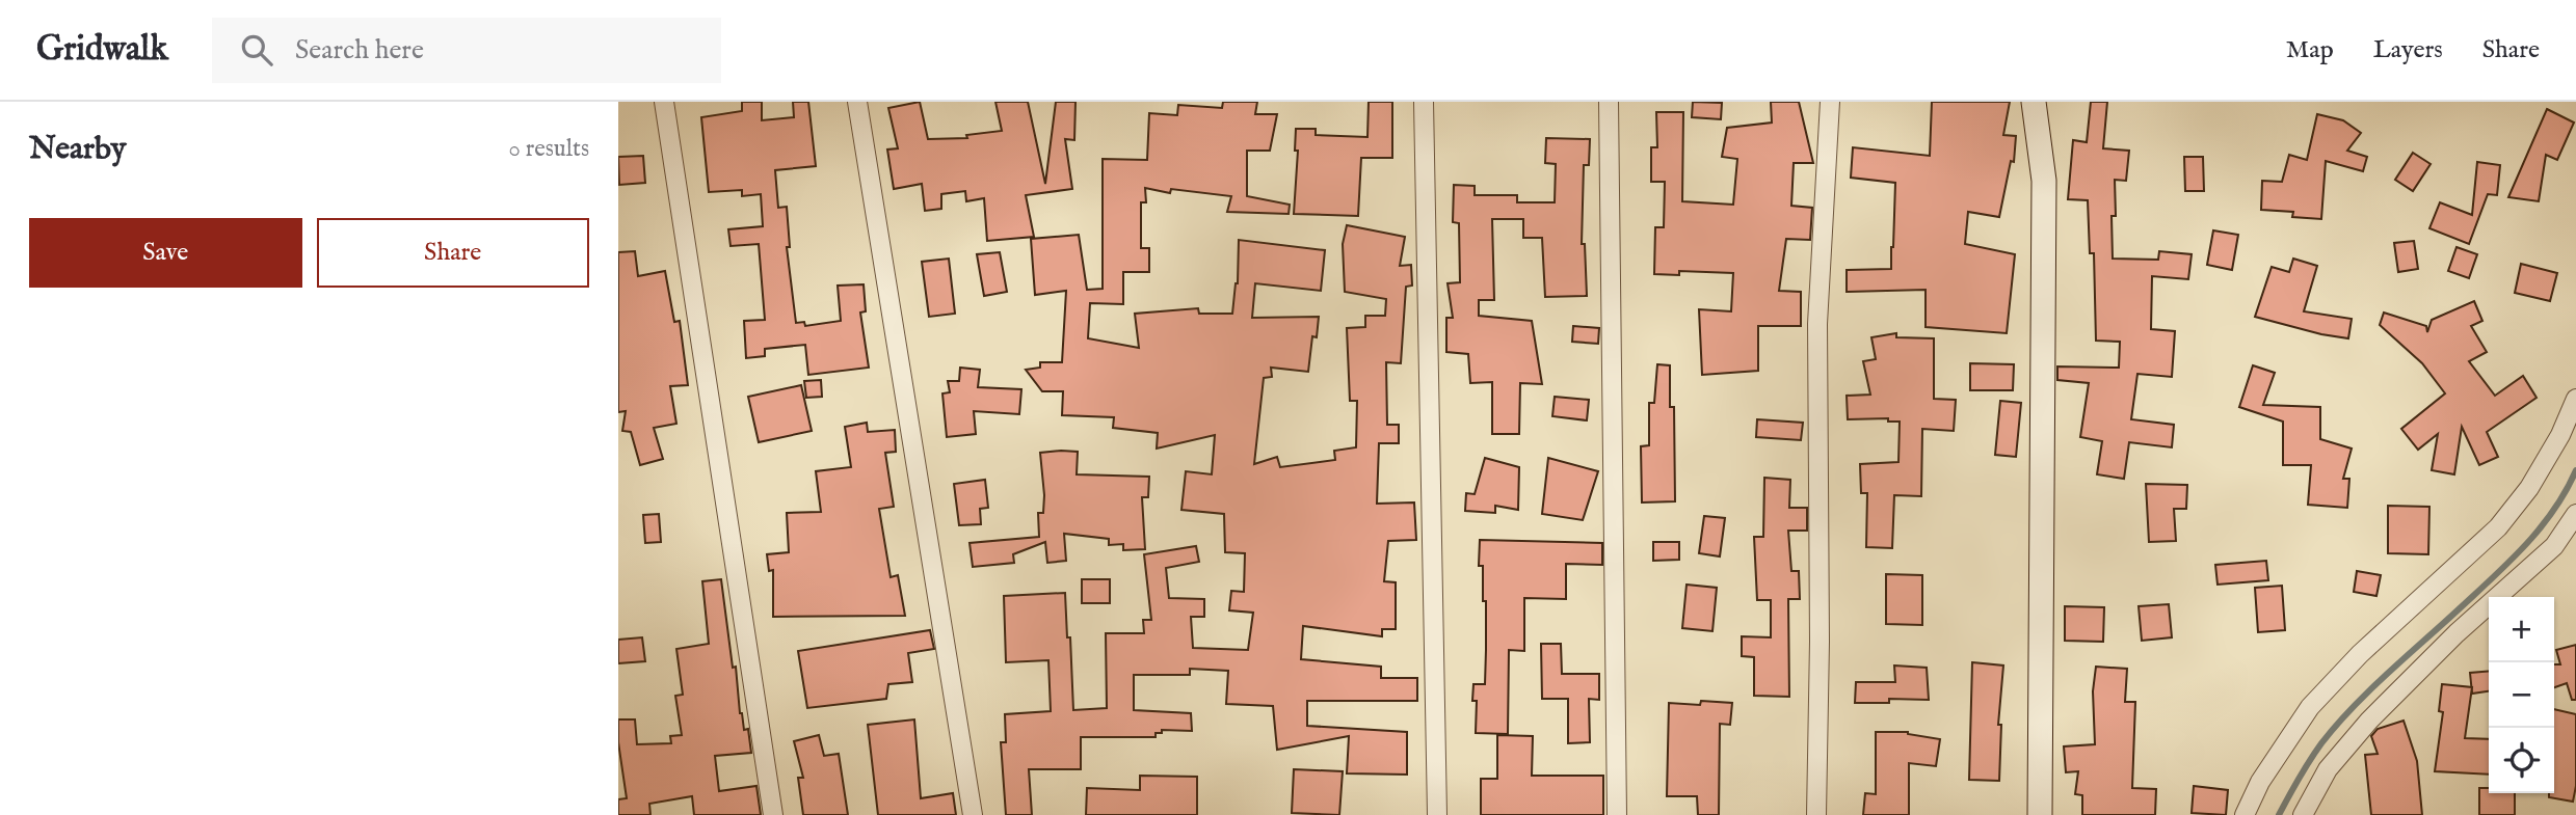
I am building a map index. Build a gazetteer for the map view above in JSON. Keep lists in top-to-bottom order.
{
  "page": {
    "header": "Gridwalk",
    "search": "Search here",
    "nav": ["Map", "Layers", "Share"],
    "heading": ["Nearby", "0 results"],
    "buttons": ["Save", "Share"],
    "map_buttons": ["+", "−"]
  }
}
